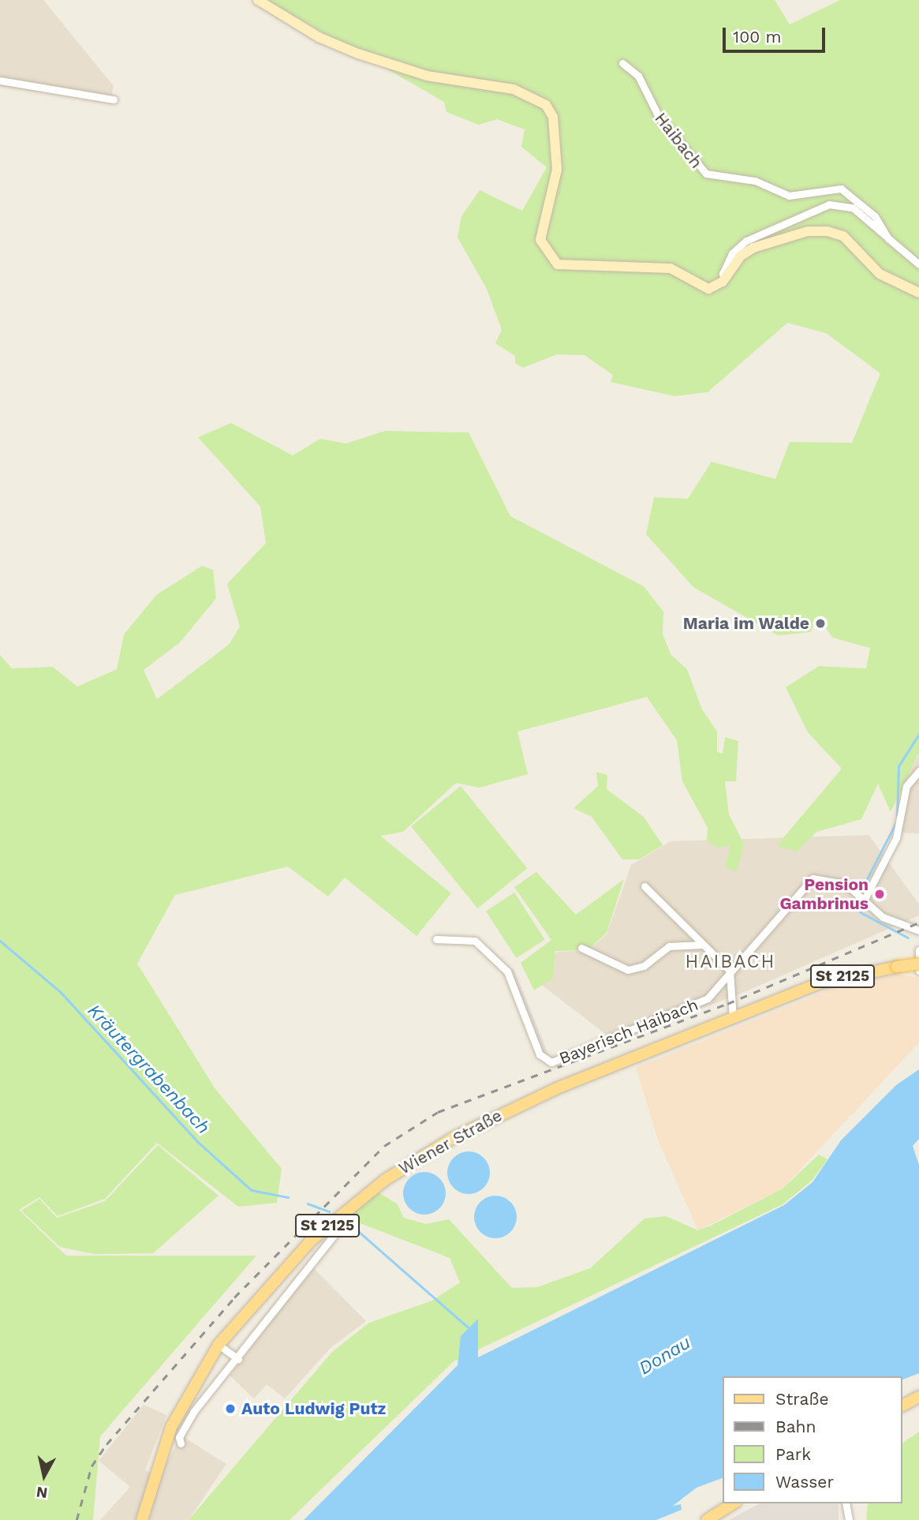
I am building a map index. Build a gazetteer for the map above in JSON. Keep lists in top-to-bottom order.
{
  "streets": {
    "main road": ["St 2125", "Wiener Straße"],
    "street": ["Haibach", "Bayerisch Haibach"]
  },
  "districts": ["HAIBACH"],
  "water": ["Kräutergrabenbach", "Donau"],
  "places": ["Maria im Walde", "Pension Gambrinus", "Auto Ludwig Putz"],
  "legend": [
    "Straße",
    "Bahn",
    "Park",
    "Wasser"
  ],
  "scale_bar": "100 m",
  "north": "bottom"
}
